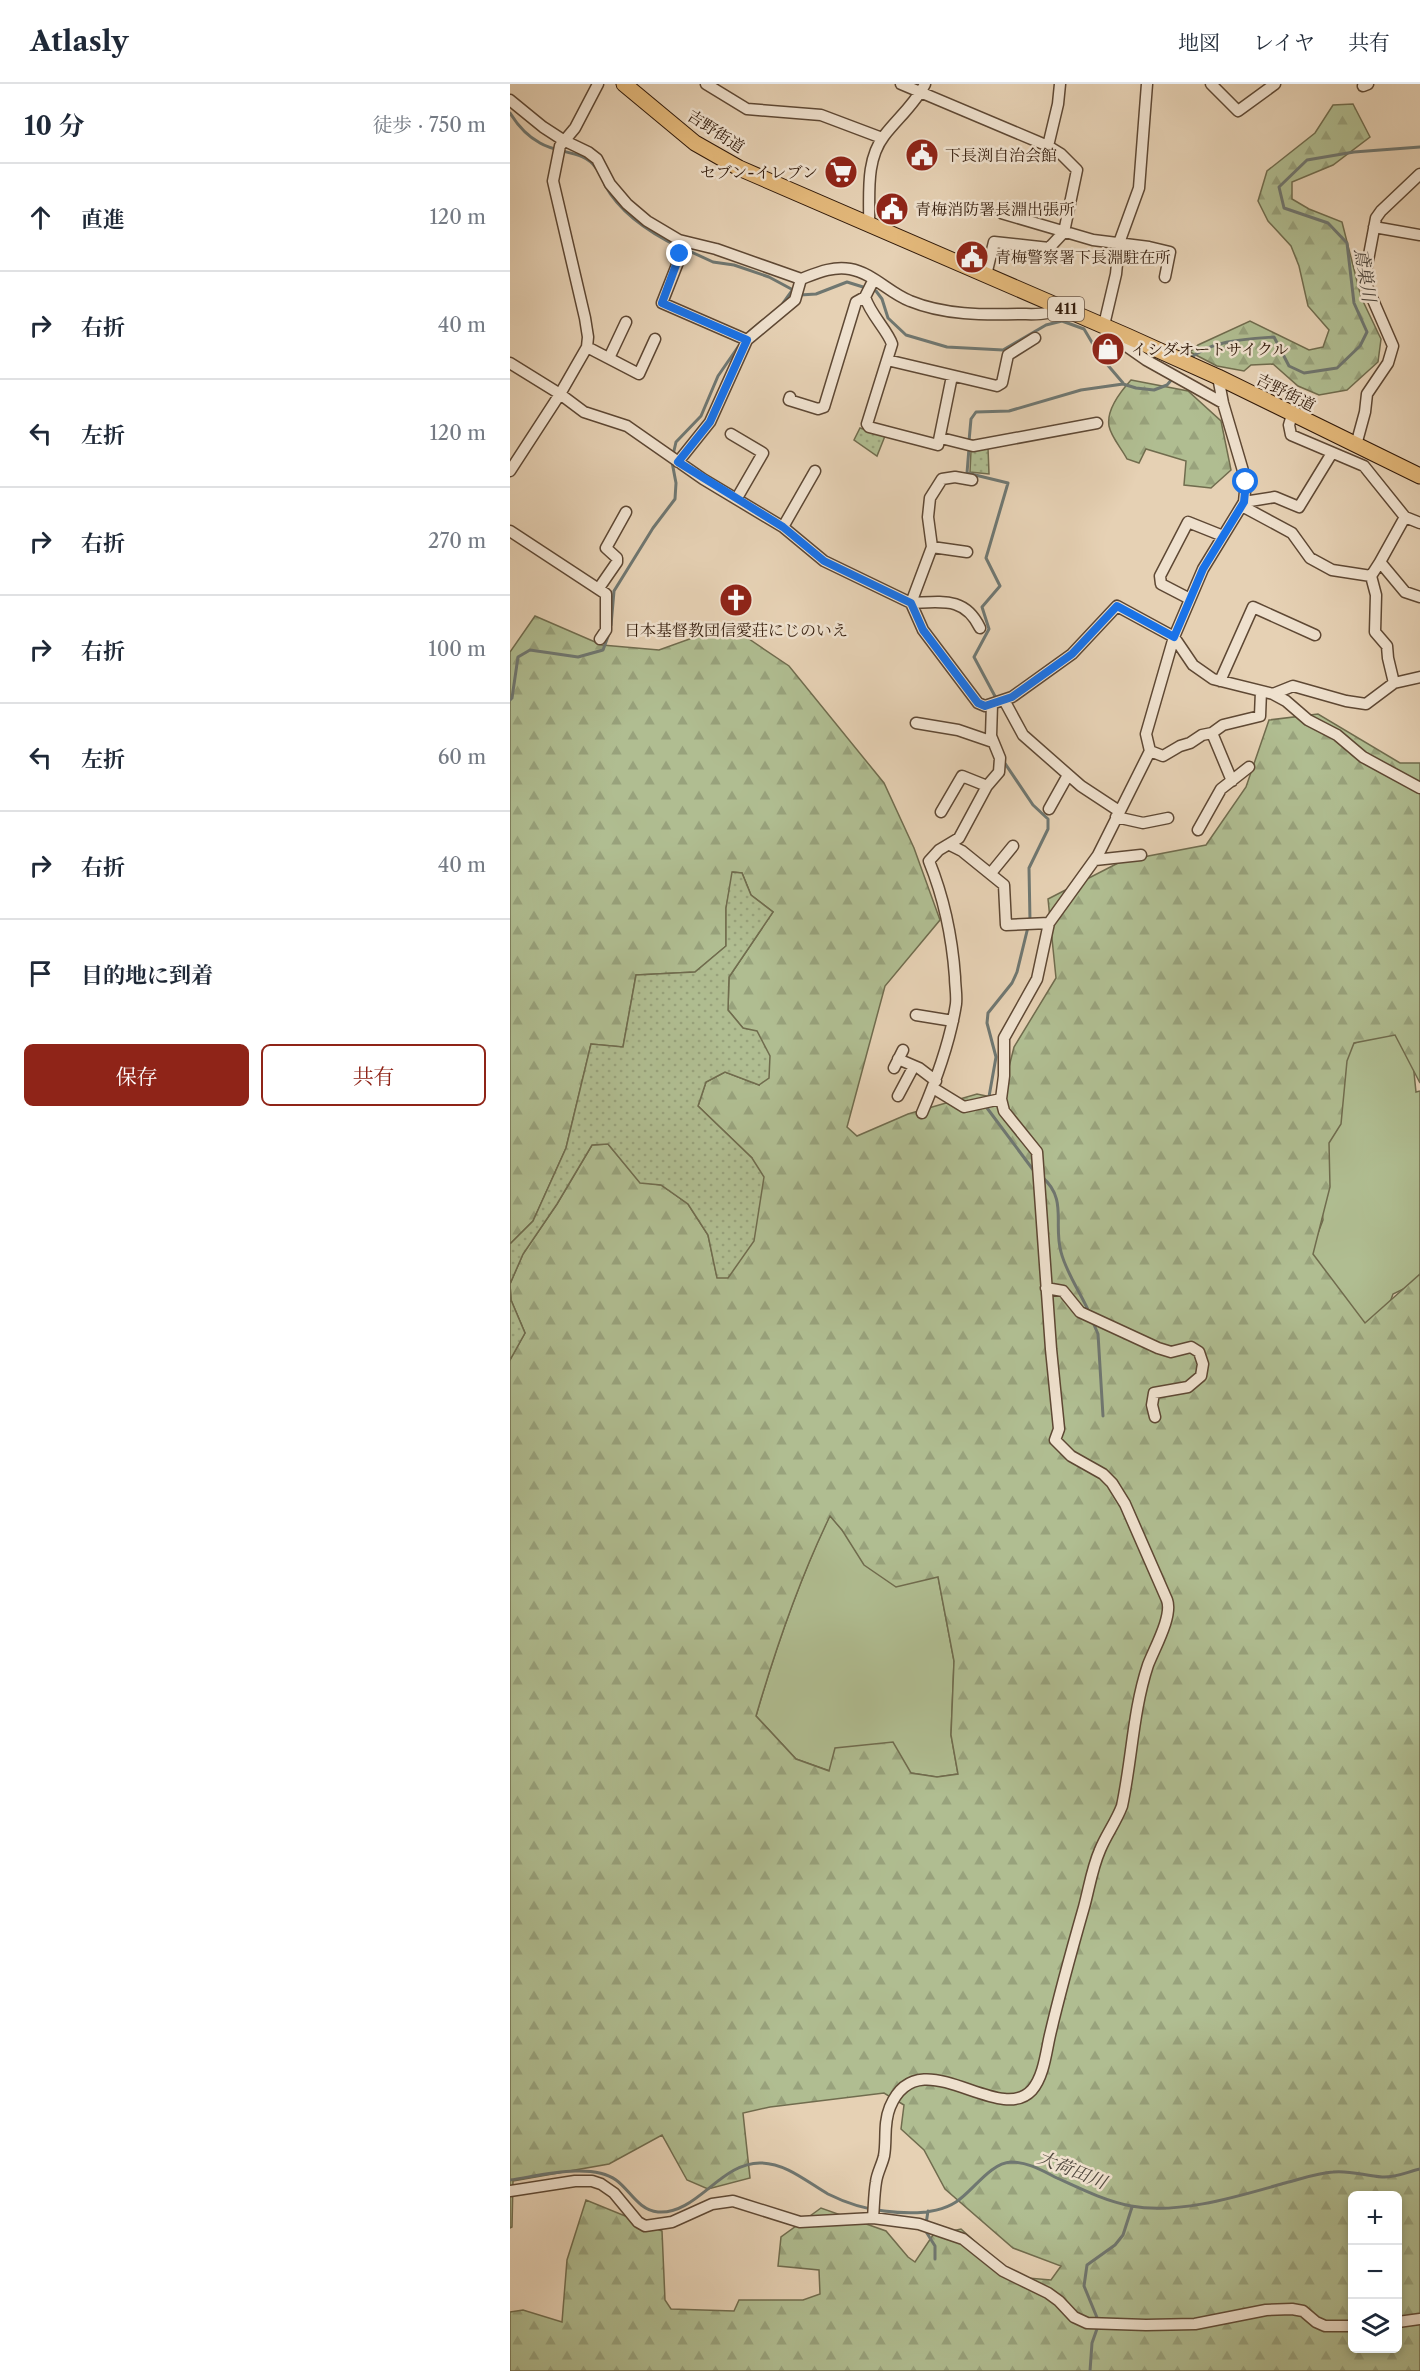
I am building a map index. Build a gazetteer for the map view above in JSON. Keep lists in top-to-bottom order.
{
  "streets": {
    "highway": ["吉野街道", "411"]
  },
  "water": ["鳶巣川", "大荷田川"],
  "places": {
    "public building": ["下長渕自治会館", "青梅消防署長淵出張所", "青梅警察署下長淵駐在所"],
    "supermarket": ["セブン-イレブン"],
    "shop": ["イシダオートサイクル"],
    "church": ["日本基督教団信愛荘にじのいえ"]
  },
  "page": {
    "header": "Atlasly",
    "nav": ["地図", "レイヤ", "共有"],
    "heading": ["10 分", "徒歩 · 750 m"],
    "list": [
      ["直進", "120 m"],
      ["右折", "40 m"],
      ["左折", "120 m"],
      ["右折", "270 m"],
      ["右折", "100 m"],
      ["左折", "60 m"],
      ["右折", "40 m"],
      "目的地に到着"
    ],
    "buttons": ["保存", "共有"],
    "map_buttons": ["+", "−"]
  }
}
